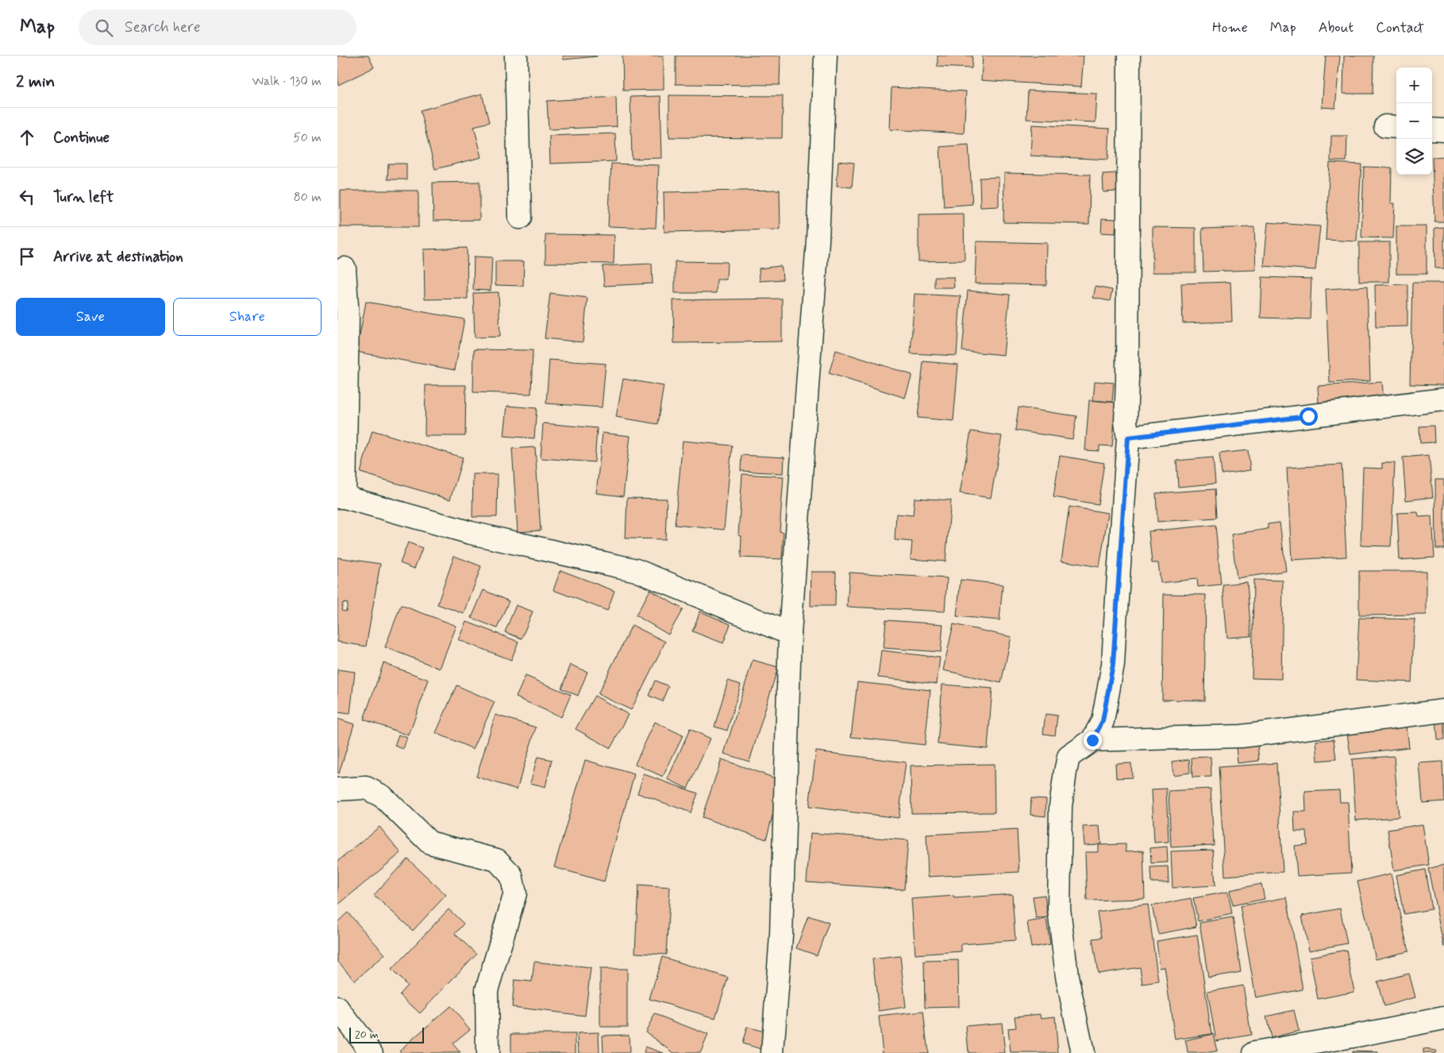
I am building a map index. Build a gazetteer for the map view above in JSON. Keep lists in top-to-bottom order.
{
  "scale_bar": "20 m",
  "page": {
    "header": "Map",
    "search": "Search here",
    "nav": [
      "Home",
      "Map",
      "About",
      "Contact"
    ],
    "heading": ["2 min", "Walk · 130 m"],
    "map_buttons": ["+", "−"],
    "list": [
      ["Continue", "50 m"],
      ["Turn left", "80 m"],
      "Arrive at destination"
    ],
    "buttons": ["Save", "Share"],
    "scale": "20 m"
  }
}
